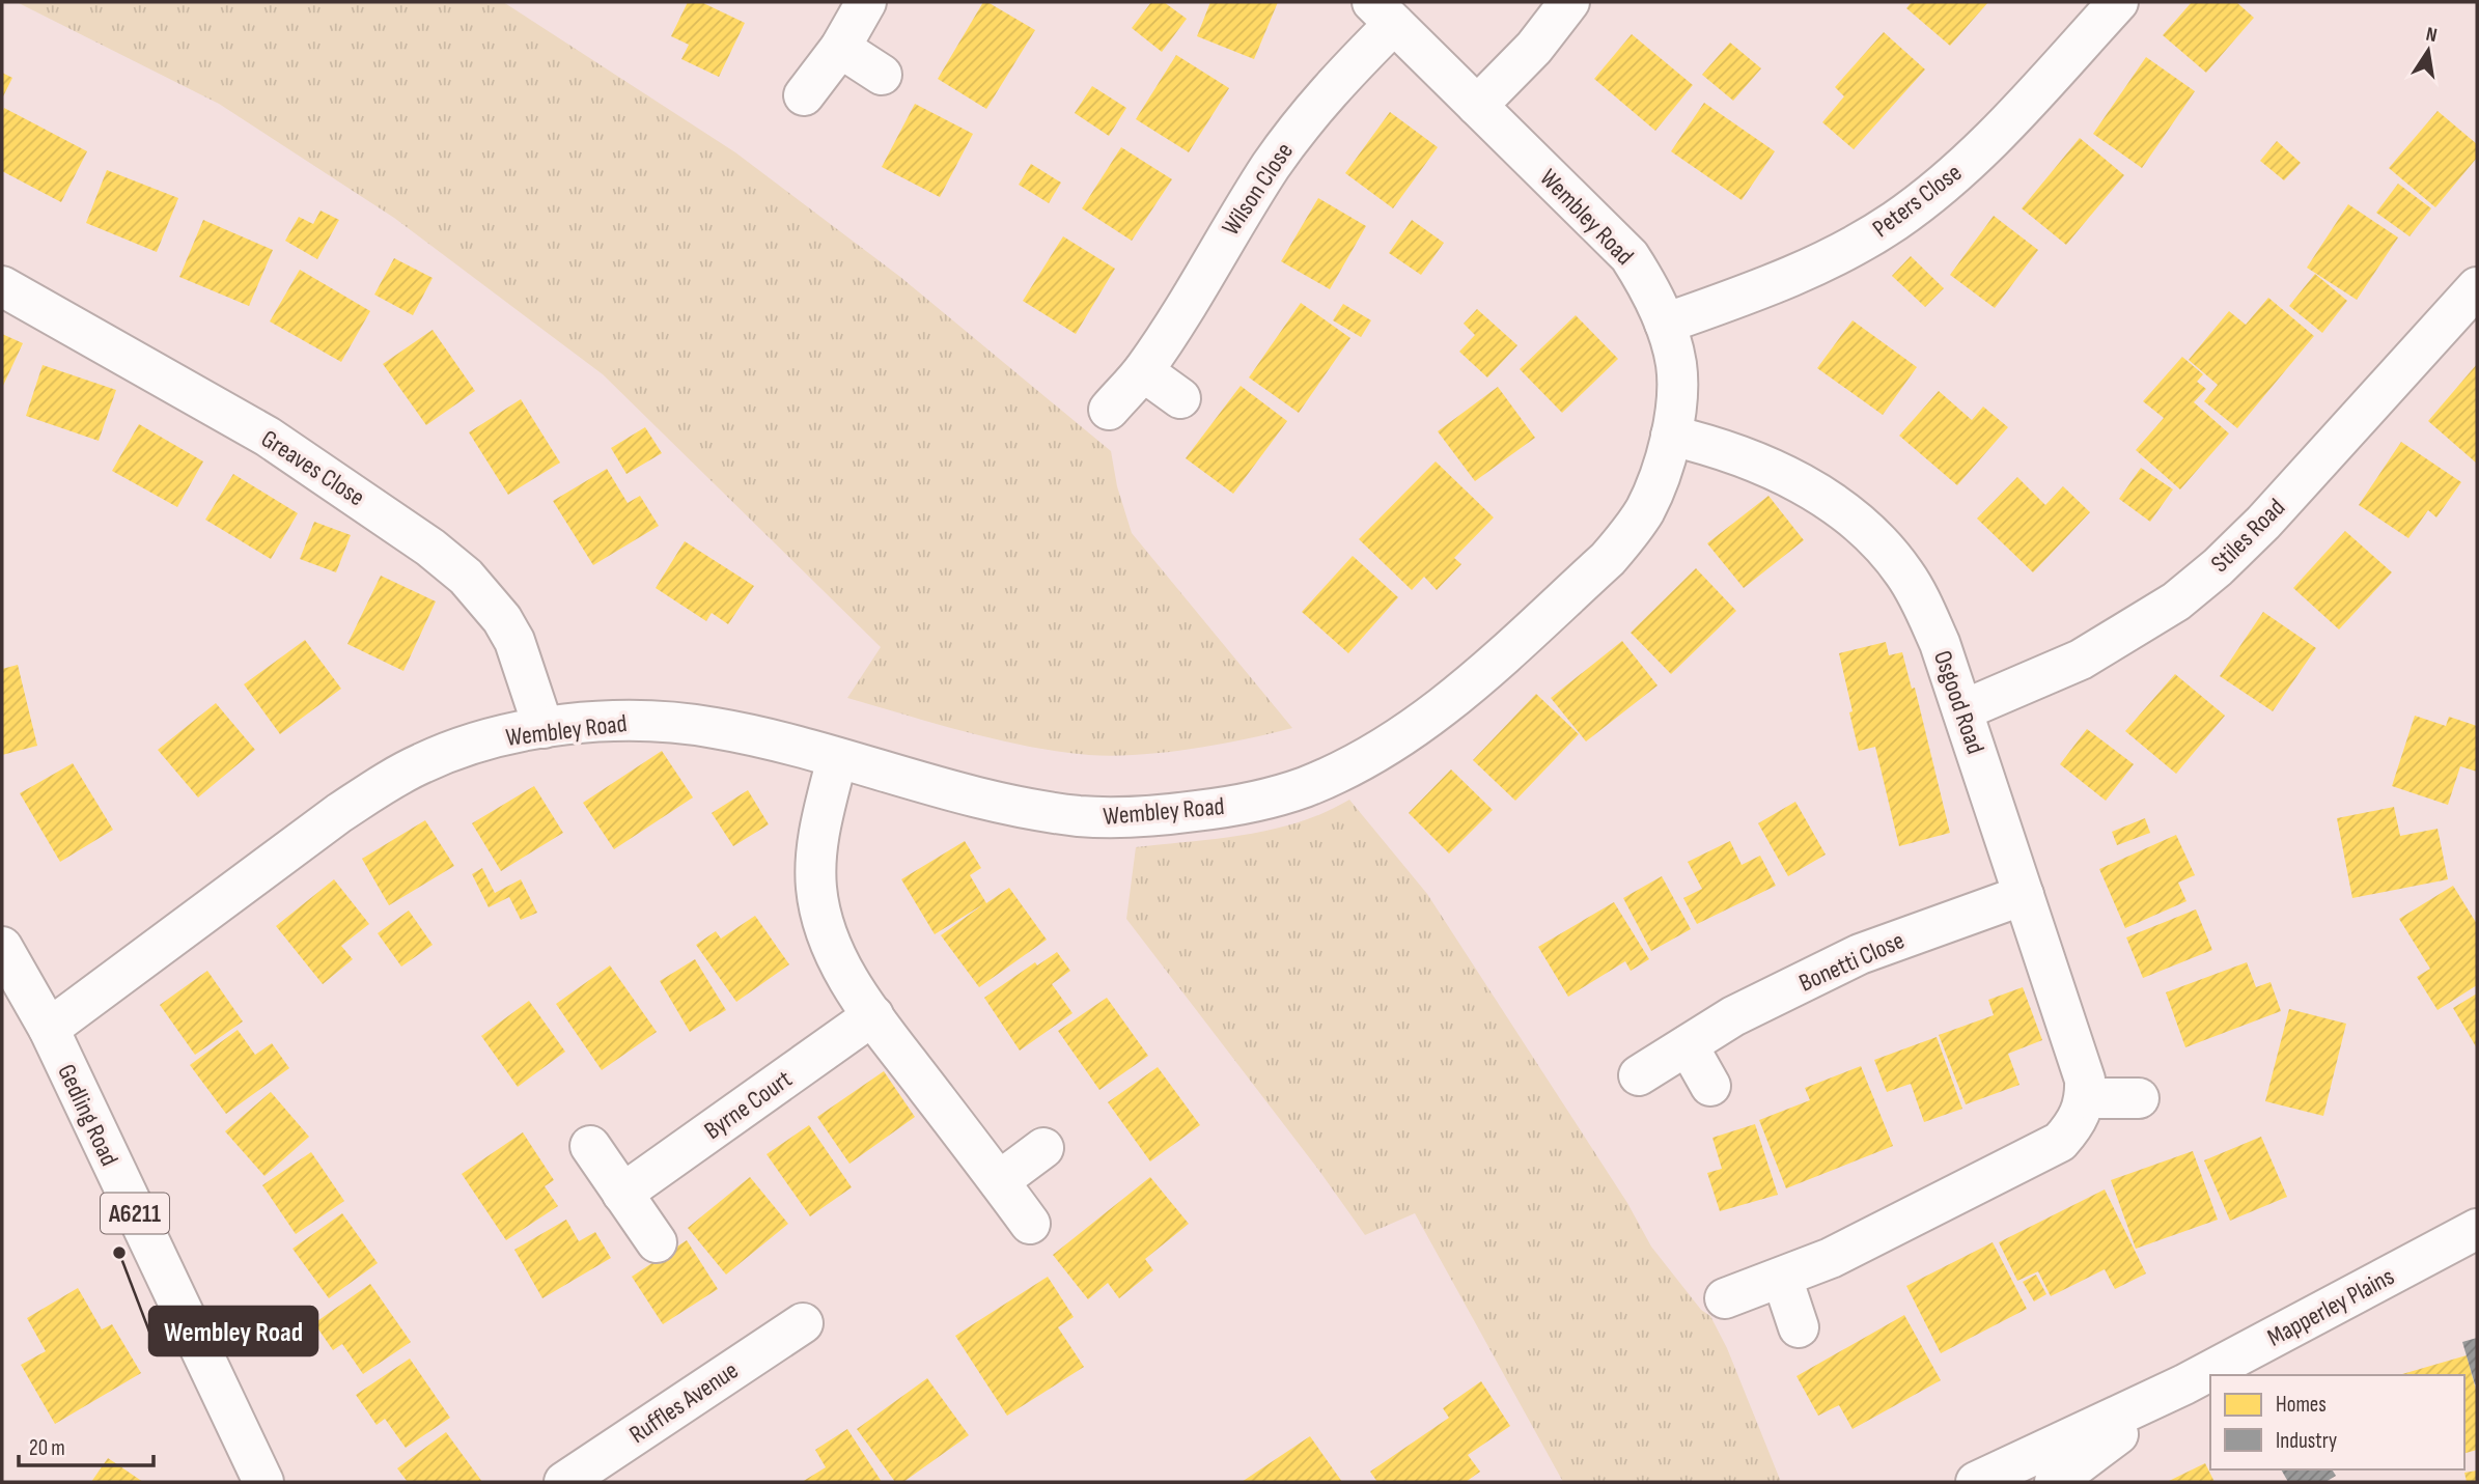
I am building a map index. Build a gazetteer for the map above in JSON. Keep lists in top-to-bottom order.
{
  "streets": {
    "street": [
      "Wilson Close",
      "Peters Close",
      "Wembley Road",
      "Greaves Close",
      "Stiles Road",
      "Osgood Road",
      "Bonetti Close",
      "Byrne Court",
      "Gedling Road",
      "A6211",
      "Mapperley Plains",
      "Ruffles Avenue"
    ]
  },
  "crossings": [
    ["Wilson Close", "Wembley Road"],
    ["Peters Close", "Wembley Road"],
    ["Wembley Road", "Greaves Close"],
    ["Wembley Road", "Osgood Road"],
    ["Wembley Road", "Gedling Road"],
    ["Stiles Road", "Osgood Road"],
    ["Osgood Road", "Bonetti Close"]
  ],
  "places": ["Wembley Road"],
  "legend": ["Homes", "Industry"],
  "scale_bar": "20 m",
  "north": "top"
}
